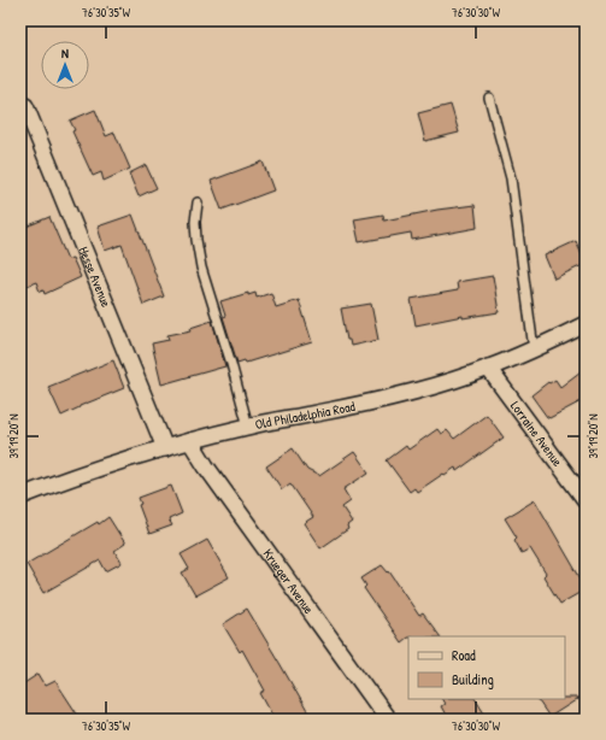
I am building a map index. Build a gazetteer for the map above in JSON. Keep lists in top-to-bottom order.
{
  "streets": {
    "street": [
      "Hesse Avenue",
      "Old Philadelphia Road",
      "Lorraine Avenue",
      "Krueger Avenue"
    ]
  },
  "crossings": [
    ["Hesse Avenue", "Old Philadelphia Road"],
    ["Old Philadelphia Road", "Lorraine Avenue"],
    ["Old Philadelphia Road", "Krueger Avenue"]
  ],
  "legend": ["Road", "Building"],
  "north": "top",
  "coordinates": ["76°30'35\"W", "76°30'30\"W", "39°19'20\"N"]
}
